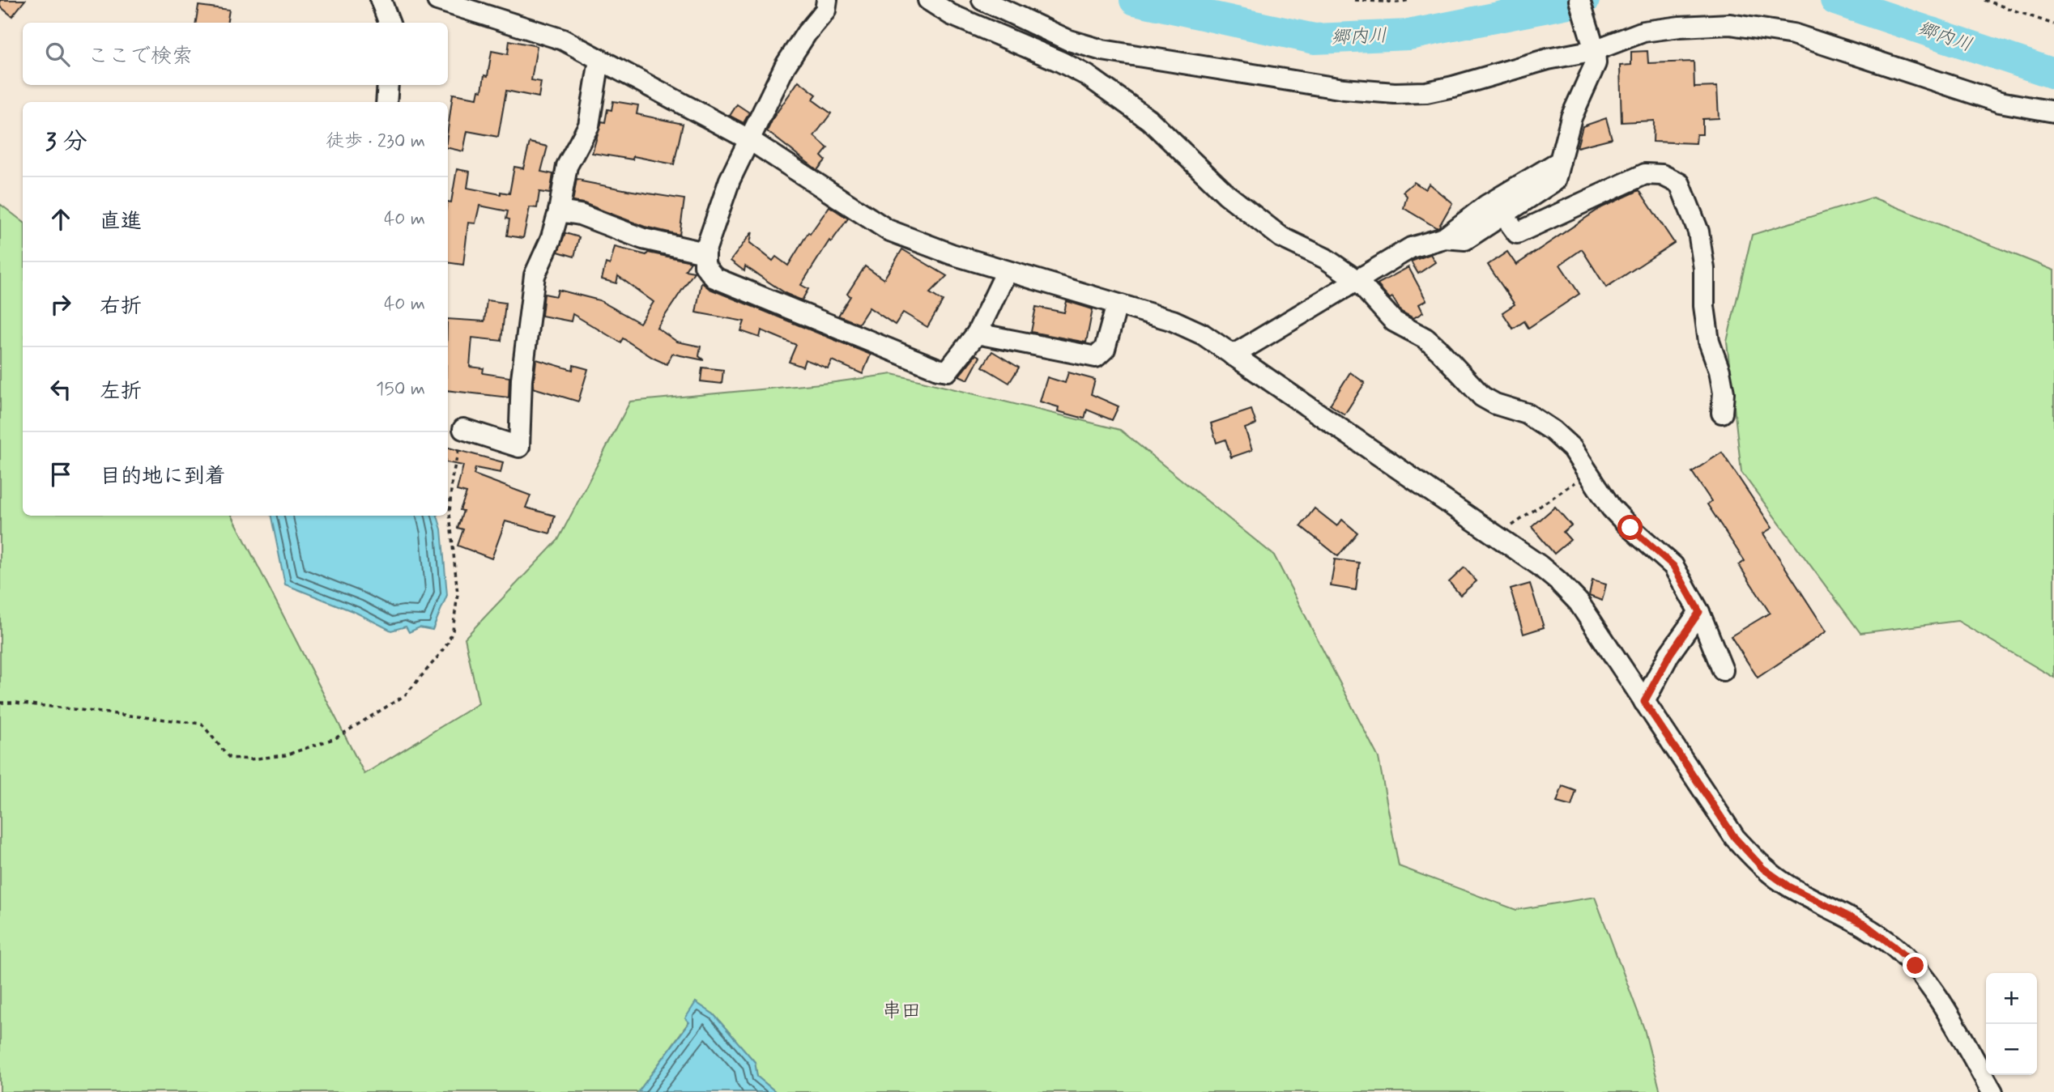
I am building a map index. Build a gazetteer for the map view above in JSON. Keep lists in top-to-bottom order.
{
  "districts": ["串田"],
  "water": ["郷内川"],
  "page": {
    "search": "ここで検索",
    "heading": ["3 分", "徒歩 · 230 m"],
    "list": [
      ["直進", "40 m"],
      ["右折", "40 m"],
      ["左折", "150 m"],
      "目的地に到着"
    ],
    "map_buttons": ["+", "−"]
  }
}
